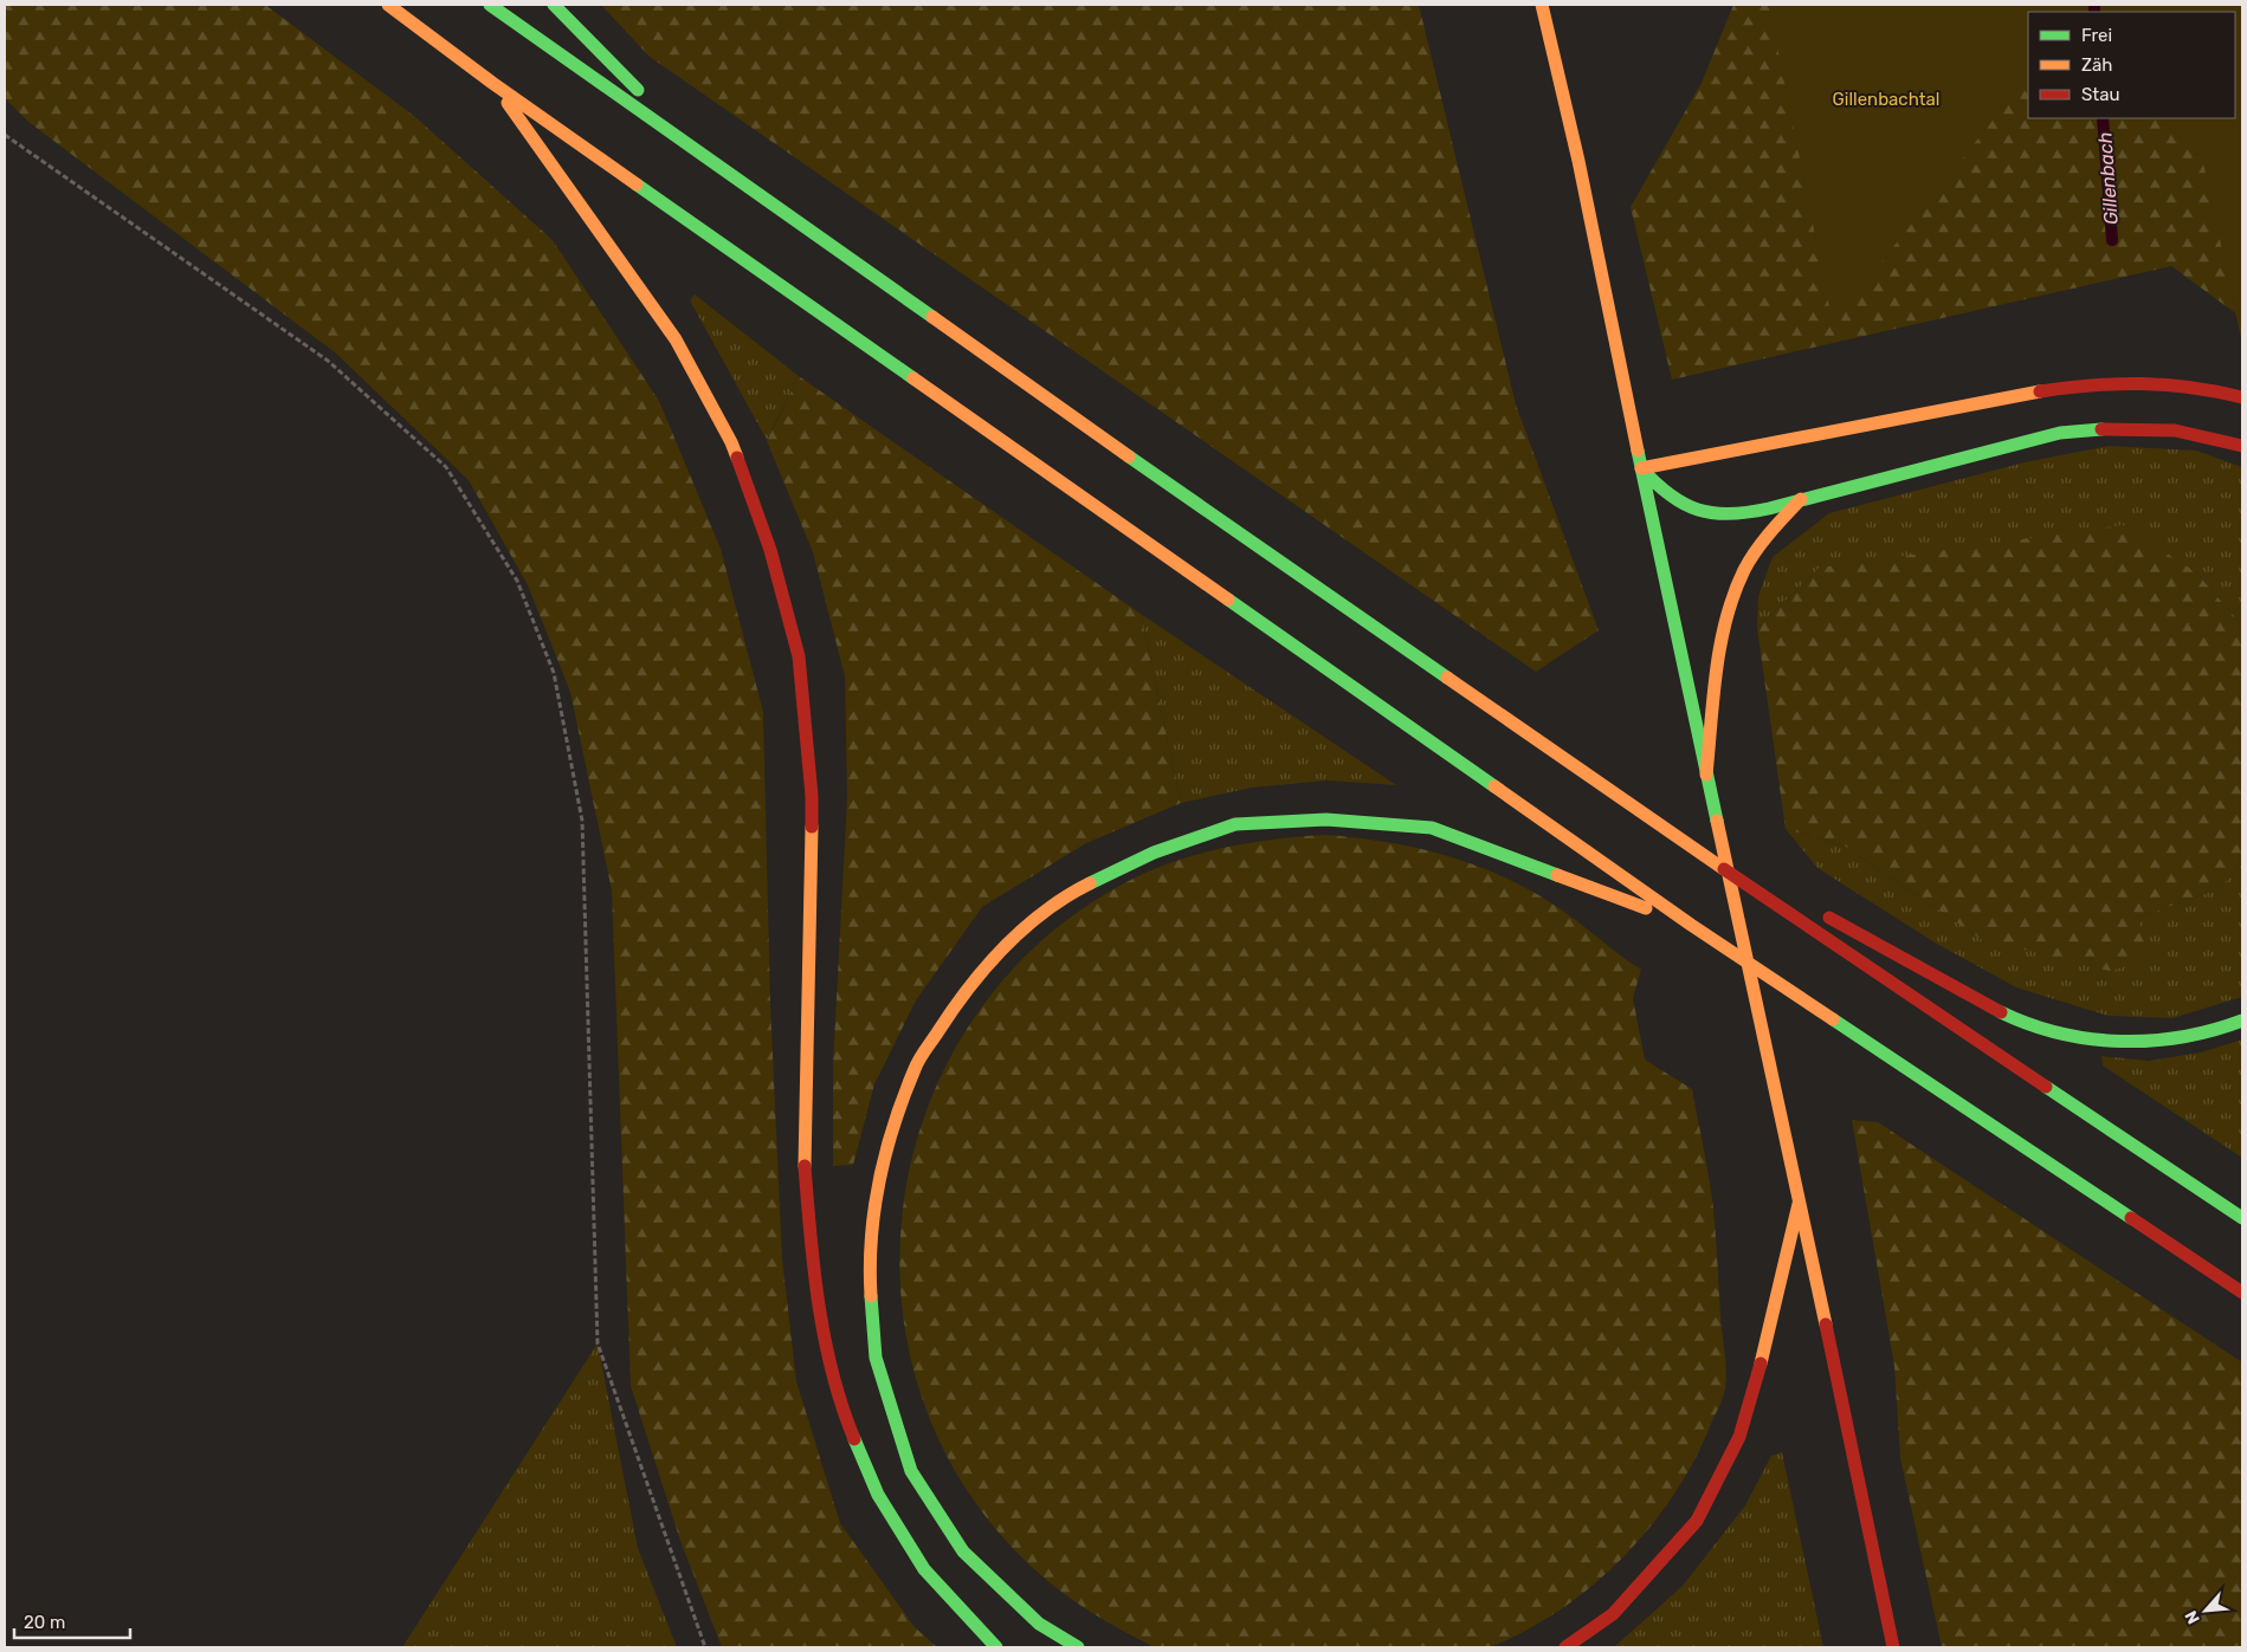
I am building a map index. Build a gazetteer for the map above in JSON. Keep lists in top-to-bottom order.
{
  "water": ["Gillenbach"],
  "parks": ["Gillenbachtal"],
  "legend": ["Frei", "Zäh", "Stau"],
  "scale_bar": "20 m",
  "north": "bottom left"
}
